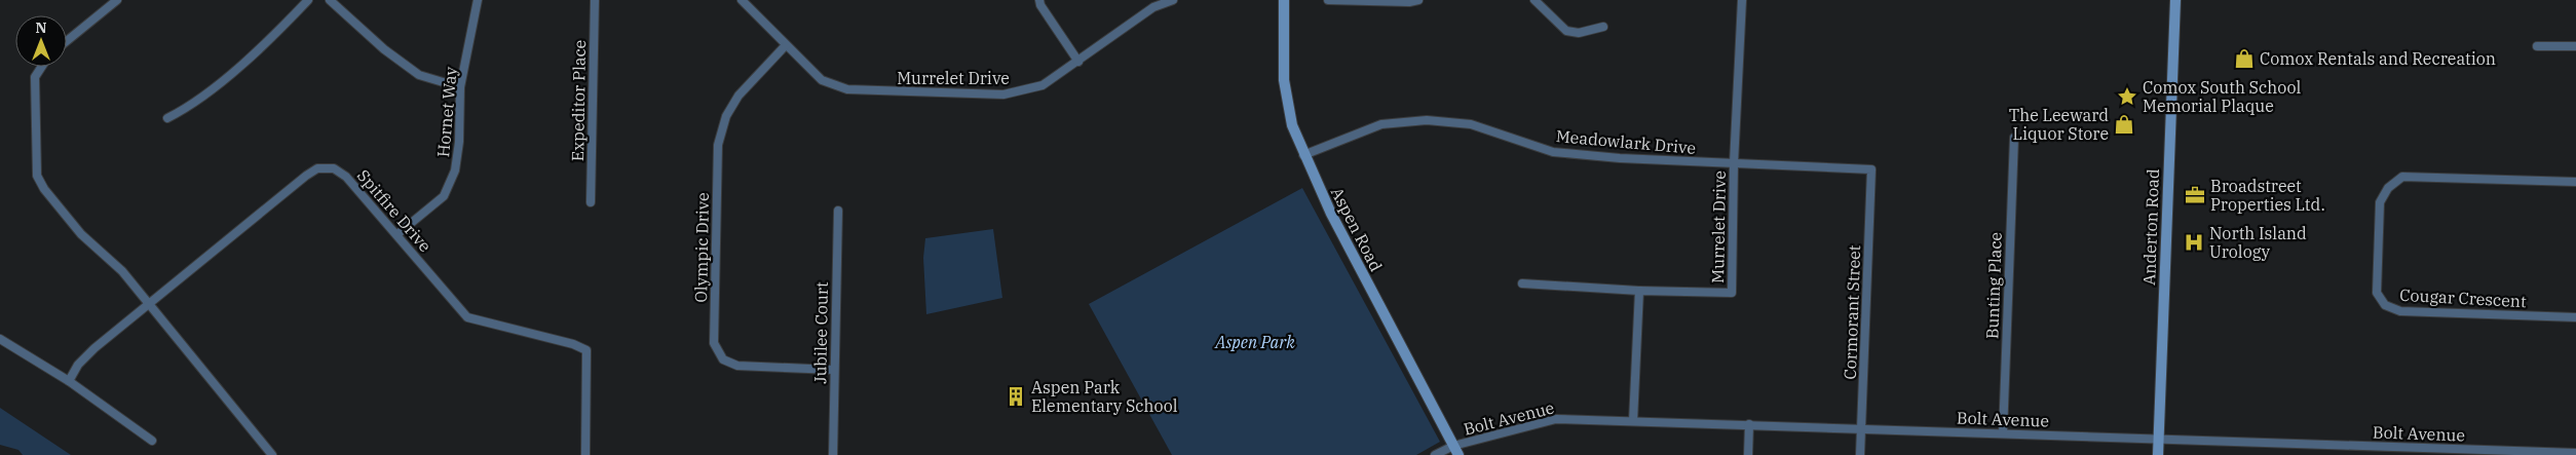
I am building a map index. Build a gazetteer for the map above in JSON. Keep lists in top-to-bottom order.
{
  "streets": {
    "street": [
      "Murrelet Drive",
      "Expeditor Place",
      "Hornet Way",
      "Meadowlark Drive",
      "Spitfire Drive",
      "Anderton Road",
      "Aspen Road",
      "Olympic Drive",
      "Bunting Place",
      "Cougar Crescent",
      "Cormorant Street",
      "Jubilee Court",
      "Bolt Avenue"
    ]
  },
  "crossings": [
    ["Murrelet Drive", "Meadowlark Drive"],
    ["Murrelet Drive", "Olympic Drive"],
    ["Hornet Way", "Spitfire Drive"],
    ["Meadowlark Drive", "Aspen Road"],
    ["Meadowlark Drive", "Cormorant Street"],
    ["Anderton Road", "Bolt Avenue"],
    ["Aspen Road", "Bolt Avenue"],
    ["Olympic Drive", "Jubilee Court"],
    ["Bunting Place", "Bolt Avenue"],
    ["Cormorant Street", "Bolt Avenue"]
  ],
  "parks": ["Aspen Park"],
  "places": {
    "shop": ["Comox Rentals and Recreation", "The Leeward Liquor Store"],
    "place": ["Comox South School Memorial Plaque"],
    "office": ["Broadstreet Properties Ltd."],
    "hospital": ["North Island Urology"],
    "building": ["Aspen Park Elementary School"]
  },
  "north": "top"
}
